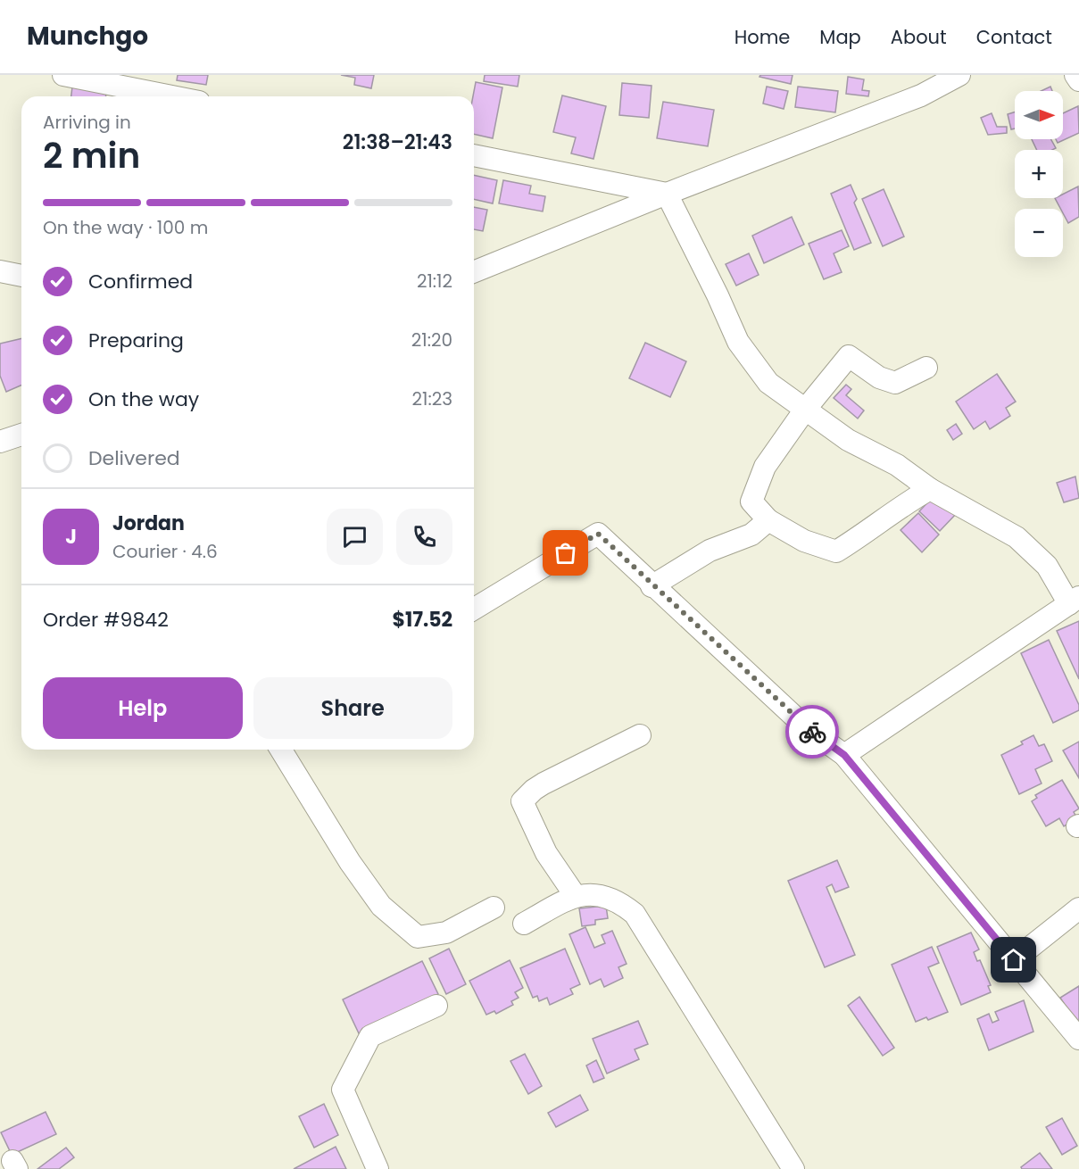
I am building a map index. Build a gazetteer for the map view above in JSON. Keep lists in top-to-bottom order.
{
  "north": "right",
  "page": {
    "header": "Munchgo",
    "nav": [
      "Home",
      "Map",
      "About",
      "Contact"
    ],
    "map_buttons": ["+", "−"],
    "heading": ["2 min", "Arriving in", "21:38–21:43"],
    "panel": [
      "Jordan",
      "Courier · 4.6",
      "Order #9842",
      "$17.52"
    ],
    "bar": "On the way · 100 m",
    "list": [
      ["Confirmed", "21:12"],
      ["Preparing", "21:20"],
      ["On the way", "21:23"],
      "Delivered"
    ],
    "round": "J",
    "buttons": ["Help", "Share"]
  }
}
